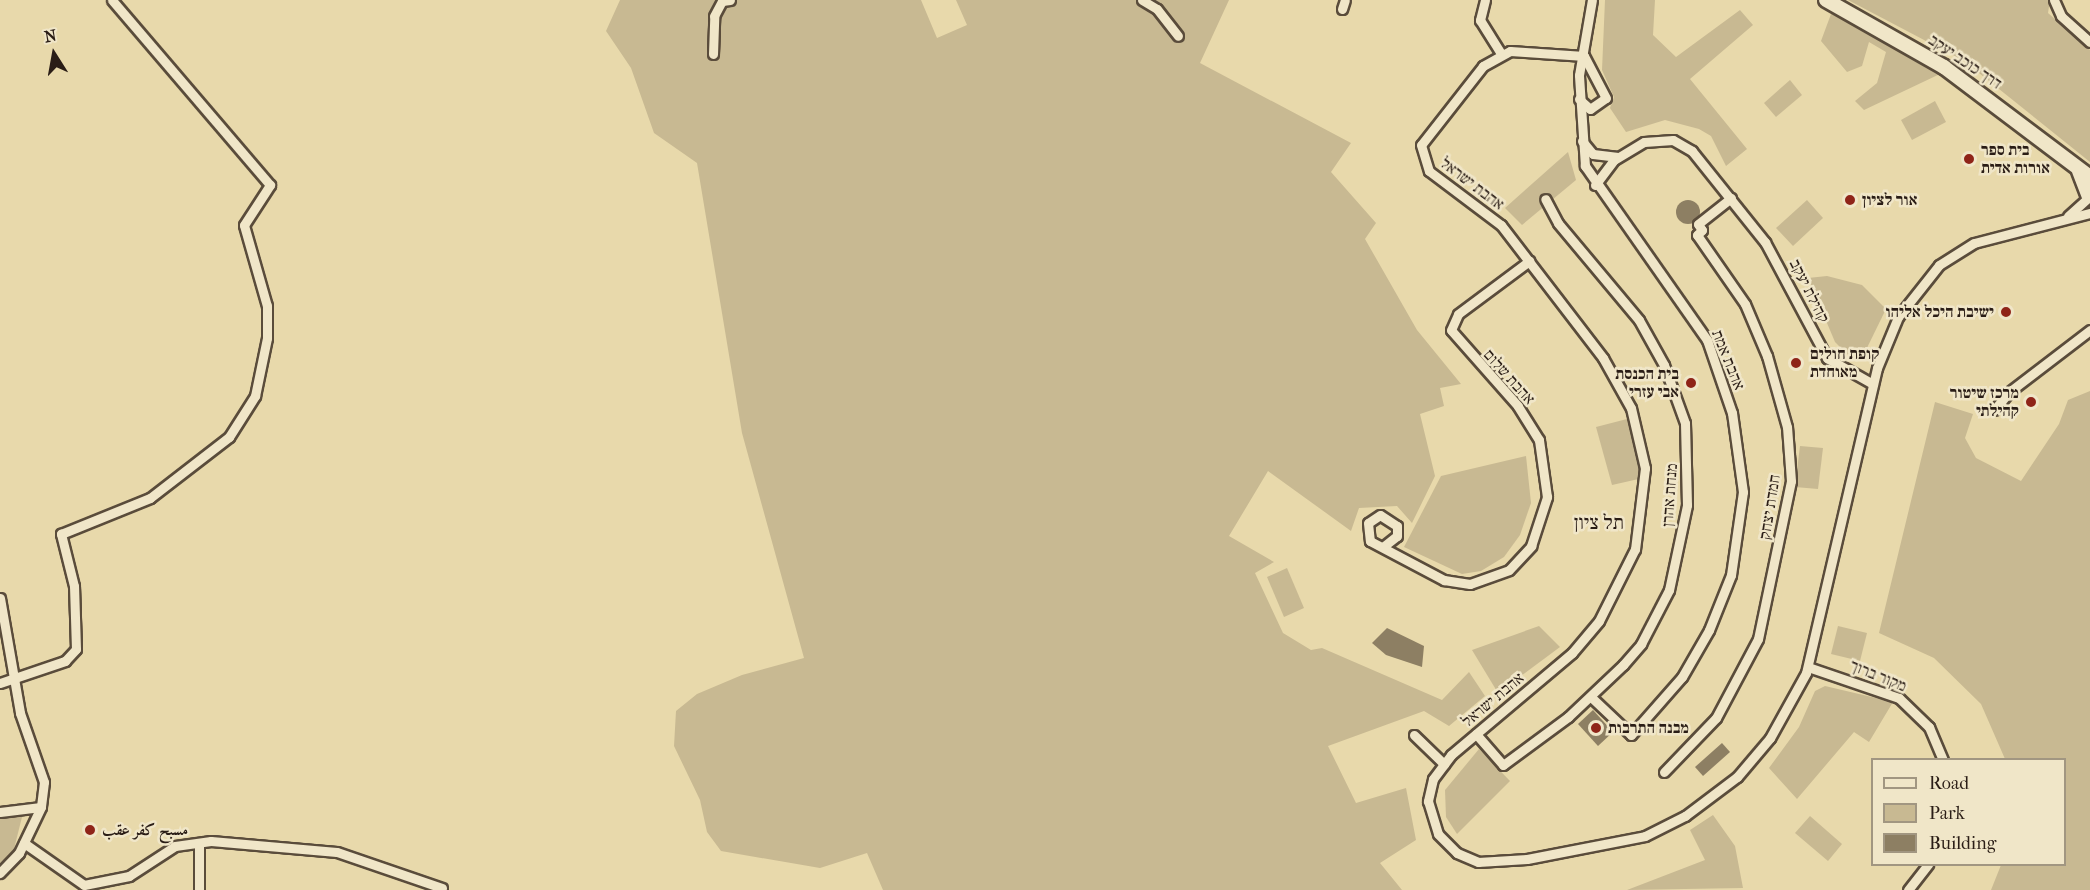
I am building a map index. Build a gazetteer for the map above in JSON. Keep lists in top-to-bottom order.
{
  "streets": {
    "street": [
      "דרך כוכב יעקב",
      "אהבת ישראל",
      "קהילת יעקב",
      "אהבת אמת",
      "אהבת שלום",
      "מנחת אהרן",
      "חמדת יצחק",
      "מקור ברוך"
    ]
  },
  "crossings": [
    ["דרך כוכב יעקב", "אהבת ישראל"],
    ["אהבת ישראל", "קהילת יעקב"],
    ["אהבת ישראל", "אהבת שלום"],
    ["אהבת ישראל", "מנחת אהרן"],
    ["אהבת ישראל", "מקור ברוך"],
    ["קהילת יעקב", "אהבת אמת"],
    ["קהילת יעקב", "חמדת יצחק"],
    ["אהבת אמת", "מנחת אהרן"]
  ],
  "districts": ["תל ציון"],
  "places": [
    "בית ספר אורות אדית",
    "אור לציון",
    "ישיבת היכל אליהו",
    "קופת חולים מאוחדת",
    "בית הכנסת אבי עזרי",
    "מרכז שיטור קהילתי",
    "מבנה התרבות",
    "مسبح كفر عقب"
  ],
  "legend": ["Road", "Park", "Building"],
  "north": "top"
}
